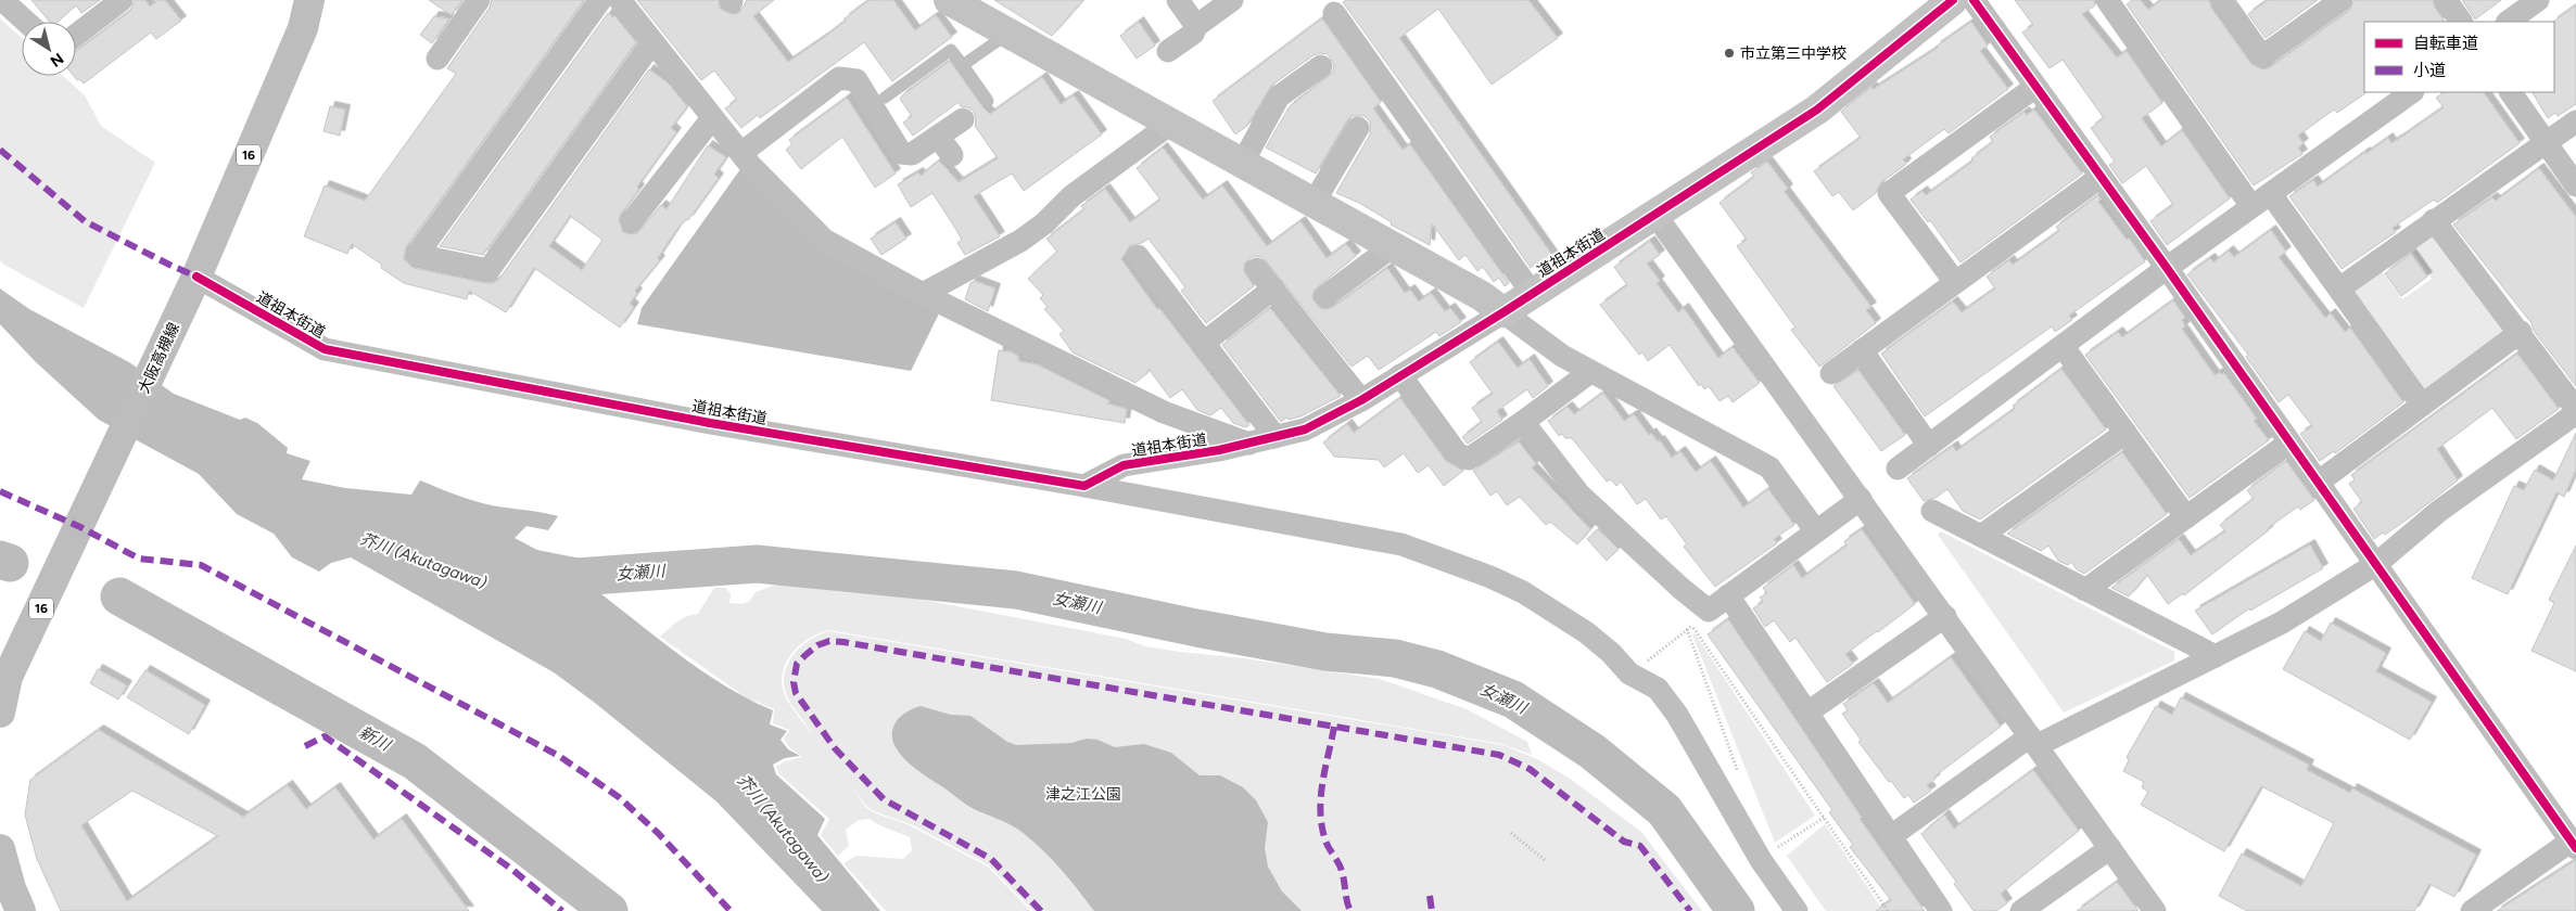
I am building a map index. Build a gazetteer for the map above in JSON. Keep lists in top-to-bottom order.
{
  "streets": {
    "main road": ["16", "大阪高槻線"],
    "street": ["道祖本街道"]
  },
  "crossings": [
    ["道祖本街道", "大阪高槻線"]
  ],
  "water": ["芥川 (Akutagawa)", "女瀬川", "新川"],
  "parks": ["津之江公園"],
  "places": ["市立第三中学校"],
  "legend": ["自転車道", "小道"],
  "north": "bottom right"
}
